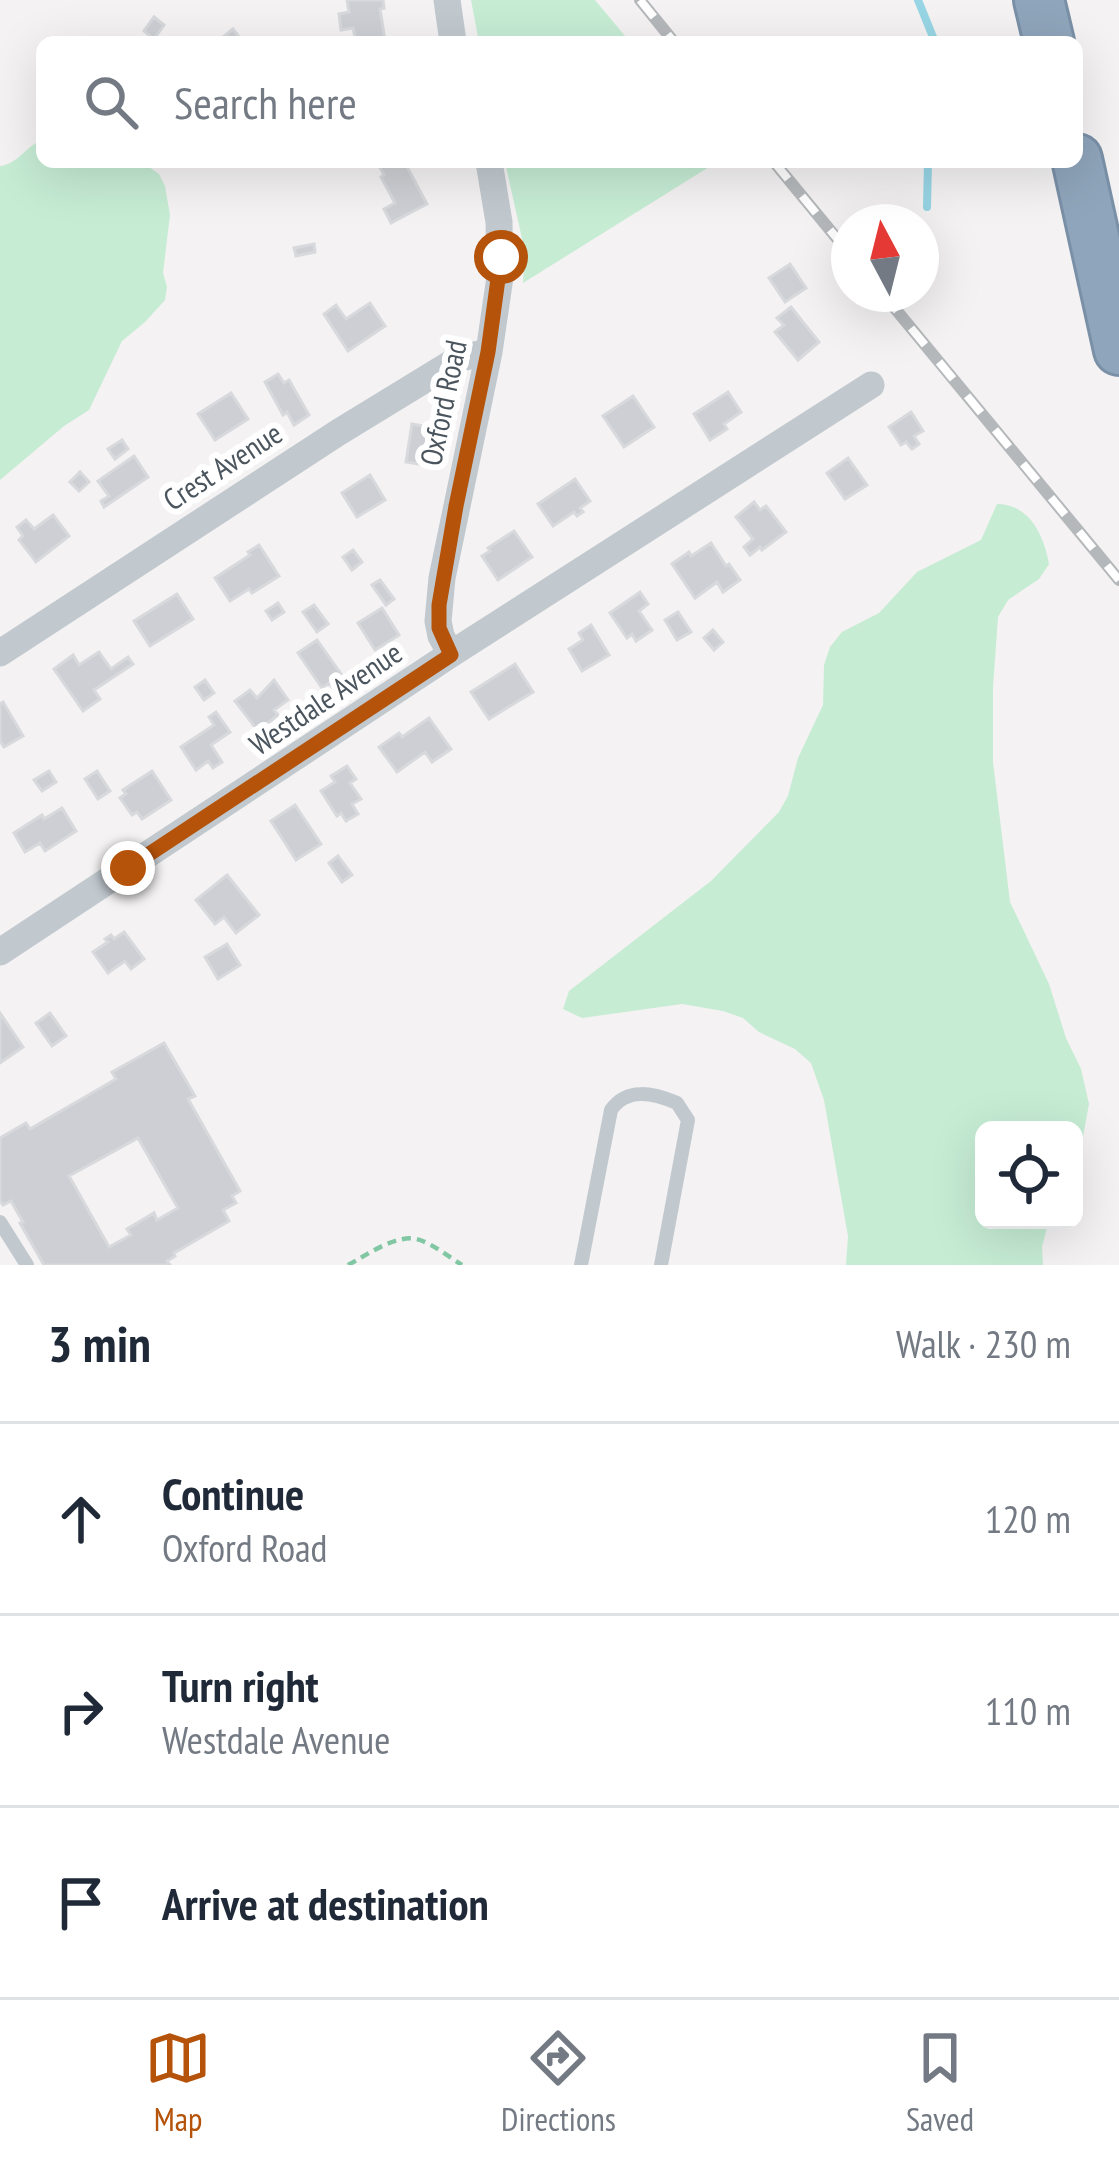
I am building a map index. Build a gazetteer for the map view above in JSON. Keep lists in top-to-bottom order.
{
  "streets": {
    "street": ["Oxford Road", "Crest Avenue", "Westdale Avenue"]
  },
  "crossings": [
    ["Oxford Road", "Crest Avenue"],
    ["Oxford Road", "Westdale Avenue"]
  ],
  "north": "top",
  "page": {
    "search": "Search here",
    "heading": ["3 min", "Walk · 230 m"],
    "list": [
      ["Continue", "Oxford Road", "120 m"],
      ["Turn right", "Westdale Avenue", "110 m"],
      "Arrive at destination"
    ],
    "nav": ["Map", "Directions", "Saved"]
  }
}
